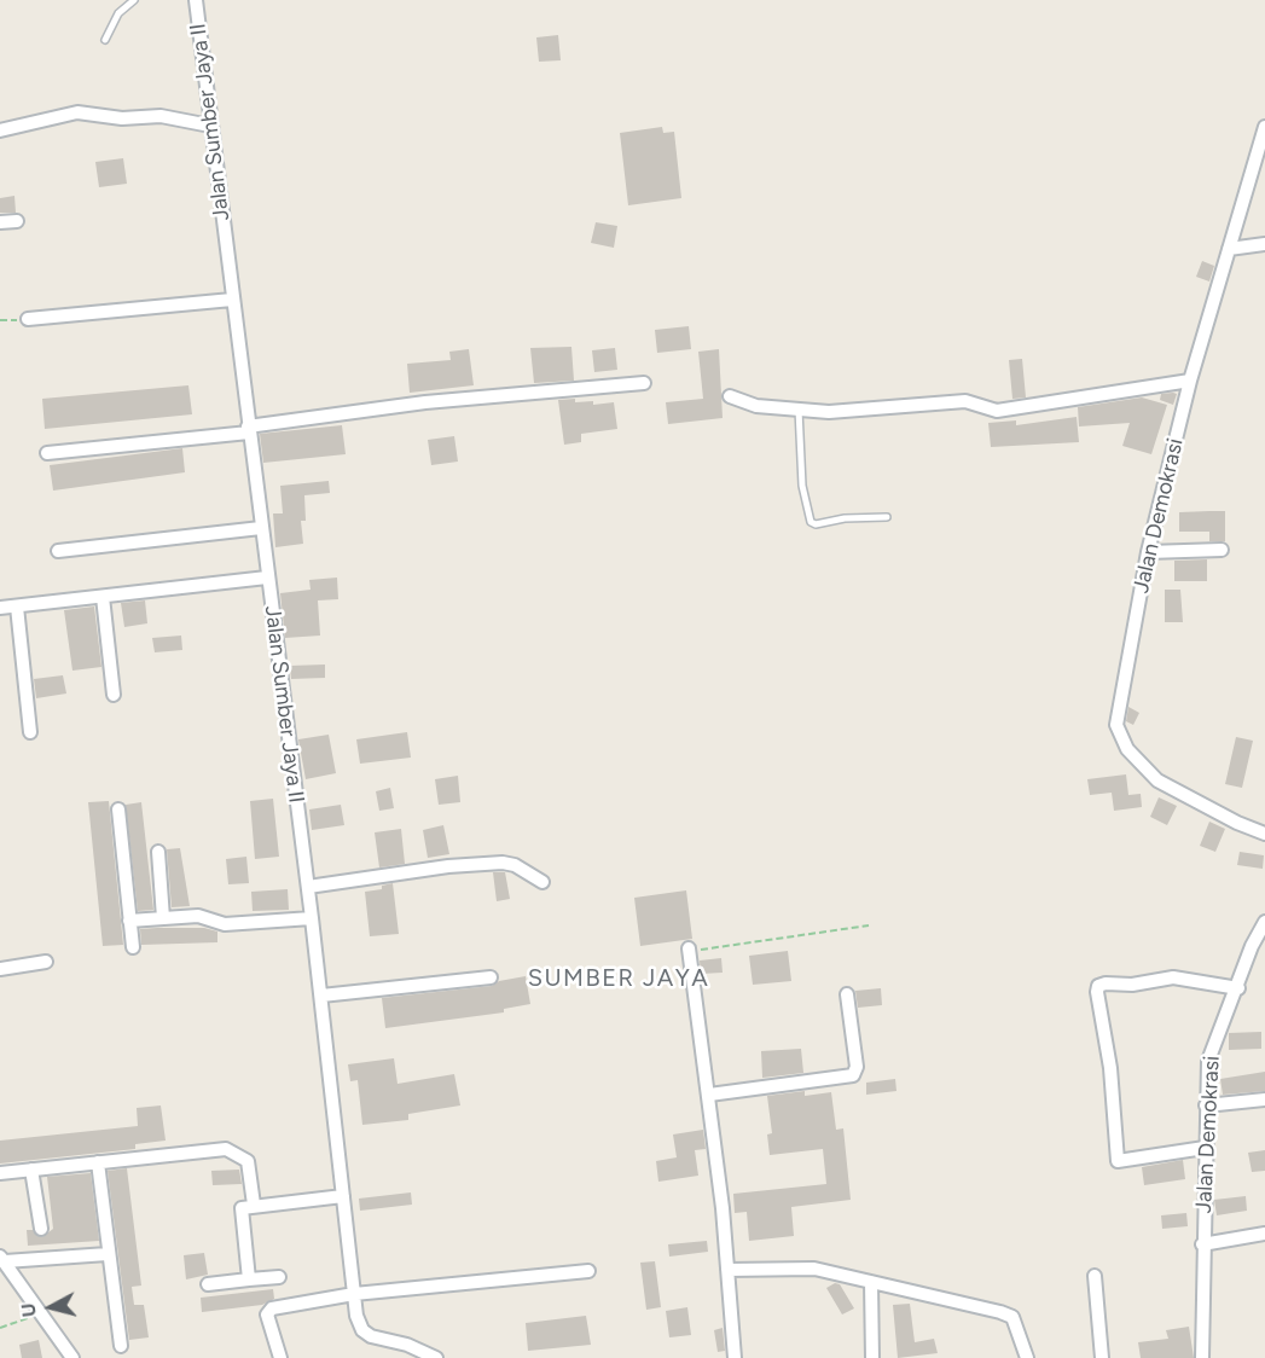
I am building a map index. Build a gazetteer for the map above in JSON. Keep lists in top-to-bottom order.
{
  "streets": {
    "street": ["Jalan Sumber Jaya II", "Jalan Demokrasi"]
  },
  "districts": ["SUMBER JAYA"],
  "north": "left"
}
